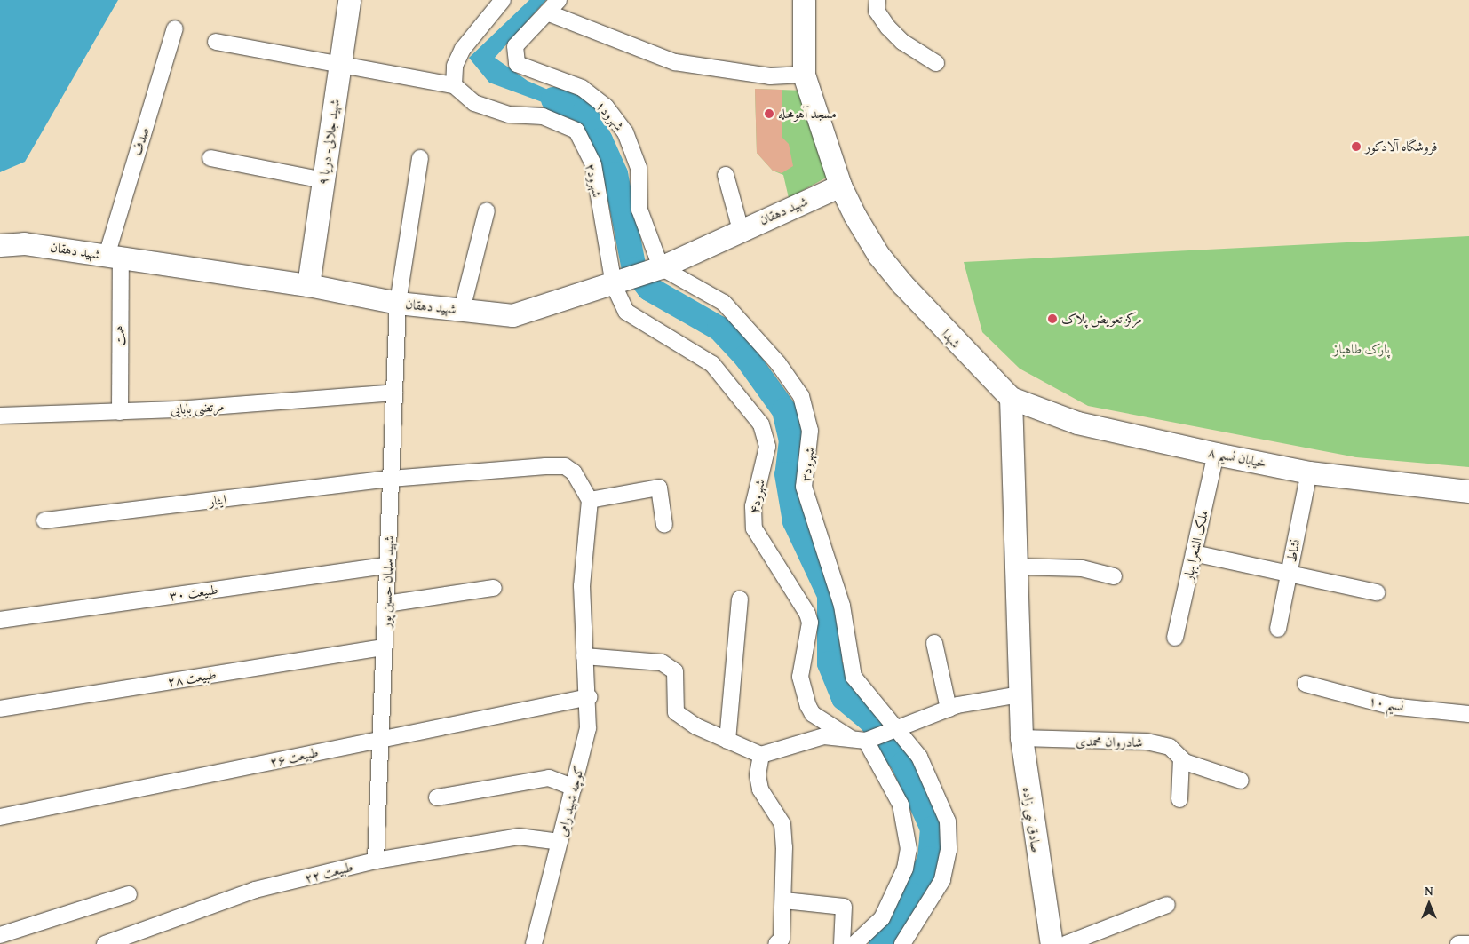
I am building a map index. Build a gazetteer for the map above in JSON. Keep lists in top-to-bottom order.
{
  "streets": {
    "street": [
      "شهرود۱",
      "صدف",
      "شهید جلالی- دریا ۹",
      "شهرود۲",
      "شهید دهقان",
      "همت",
      "شهدا",
      "مرتضی بابایی",
      "خیابان نسیم ۸",
      "شهرود۳",
      "شهرود۴",
      "ایثار",
      "ملک الشعرا بهار",
      "نشاط",
      "شهید سلمان حسین پور",
      "طبیعت ۳۰",
      "طبیعت ۲۸",
      "نسیم ۱۰",
      "شادروان محمدی",
      "طبیعت ۲۶",
      "کوچه شهید رامی",
      "صادق نبی زاده",
      "طبیعت ۲۲"
    ]
  },
  "crossings": [
    ["شهرود۱", "شهید دهقان"],
    ["شهرود۱", "شهرود۳"],
    ["صدف", "شهید دهقان"],
    ["صدف", "همت"],
    ["شهید جلالی- دریا ۹", "شهید دهقان"],
    ["شهرود۲", "شهید دهقان"],
    ["شهرود۲", "شهرود۴"],
    ["شهید دهقان", "همت"],
    ["شهید دهقان", "شهدا"],
    ["شهید دهقان", "شهرود۳"],
    ["شهید دهقان", "شهرود۴"],
    ["شهید دهقان", "شهید سلمان حسین پور"],
    ["همت", "مرتضی بابایی"],
    ["شهدا", "خیابان نسیم ۸"],
    ["مرتضی بابایی", "شهید سلمان حسین پور"],
    ["خیابان نسیم ۸", "ملک الشعرا بهار"],
    ["خیابان نسیم ۸", "نشاط"],
    ["ایثار", "شهید سلمان حسین پور"],
    ["ایثار", "کوچه شهید رامی"],
    ["شهید سلمان حسین پور", "طبیعت ۳۰"],
    ["شهید سلمان حسین پور", "طبیعت ۲۸"],
    ["شهید سلمان حسین پور", "طبیعت ۲۶"],
    ["شهید سلمان حسین پور", "طبیعت ۲۲"],
    ["شادروان محمدی", "صادق نبی زاده"],
    ["طبیعت ۲۶", "کوچه شهید رامی"],
    ["کوچه شهید رامی", "طبیعت ۲۲"]
  ],
  "parks": ["پارک طاهباز"],
  "places": ["مسجد آهومحله", "فروشگاه آلادکور", "مرکز تعویض پلاک"],
  "north": "top"
}
